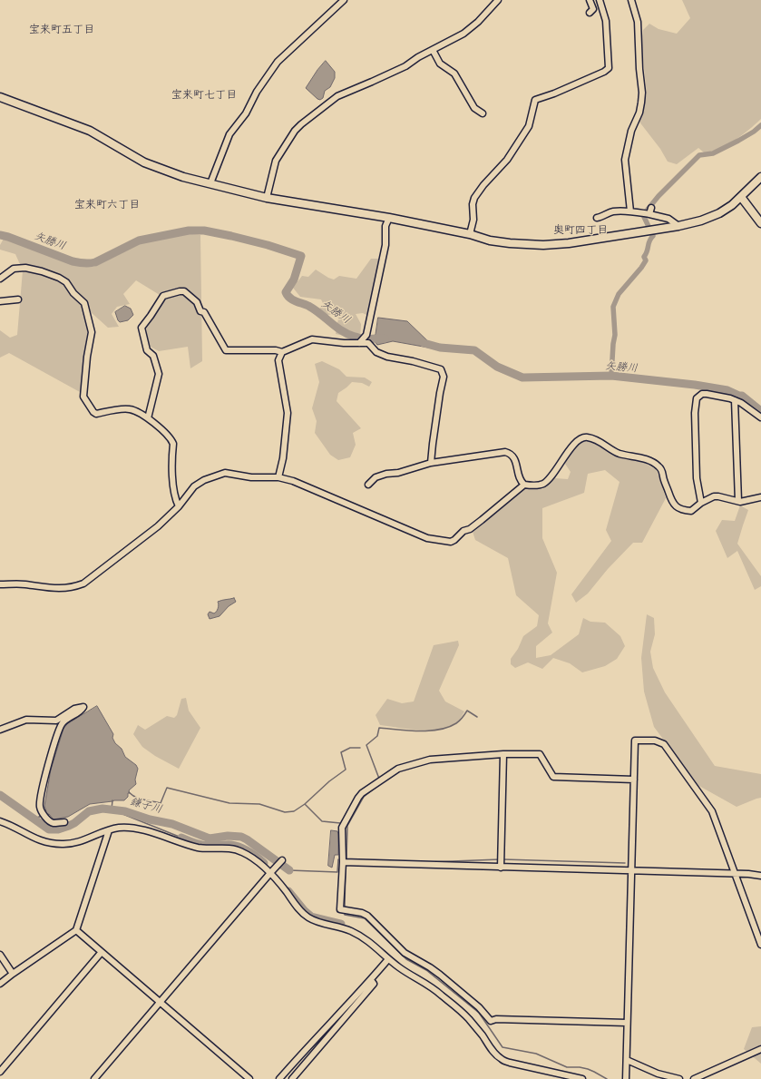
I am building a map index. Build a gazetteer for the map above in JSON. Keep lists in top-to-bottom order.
{
  "districts": [
    "宝来町五丁目",
    "宝来町七丁目",
    "宝来町六丁目",
    "奥町四丁目"
  ],
  "water": ["矢勝川", "鎌子川"]
}
